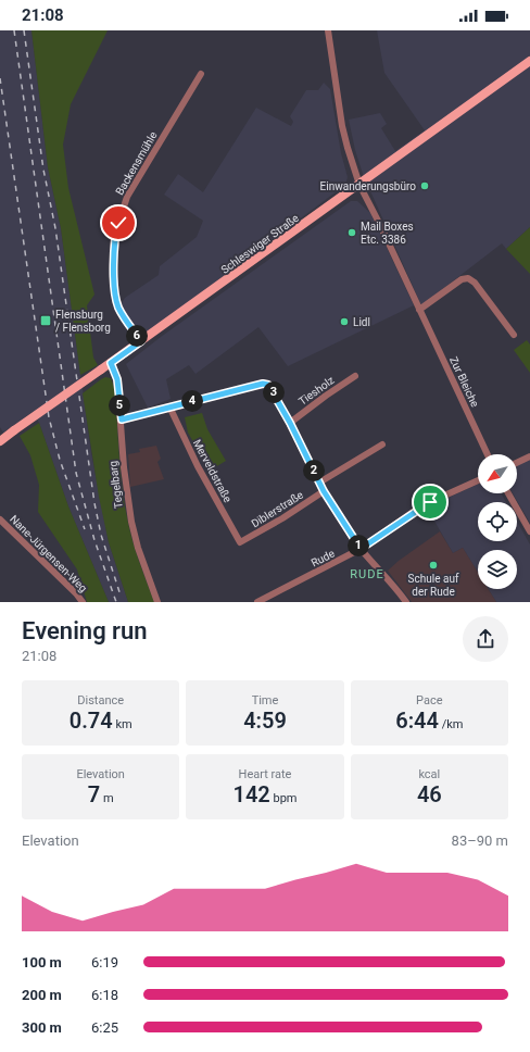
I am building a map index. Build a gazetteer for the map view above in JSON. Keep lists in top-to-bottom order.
{
  "streets": {
    "main road": ["Schleswiger Straße"],
    "street": [
      "Backensmühle",
      "Zur Bleiche",
      "Tiesholz",
      "Merveldstraße",
      "Tegelbarg",
      "Diblerstraße",
      "Nane-Jürgensen-Weg",
      "Rude"
    ]
  },
  "crossings": [
    ["Backensmühle", "Schleswiger Straße"],
    ["Schleswiger Straße", "Zur Bleiche"],
    ["Schleswiger Straße", "Tegelbarg"],
    ["Merveldstraße", "Diblerstraße"]
  ],
  "districts": ["RUDE"],
  "places": {
    "other": [
      "Einwanderungsbüro",
      "Mail Boxes Etc. 3386",
      "Lidl",
      "Schule auf der Rude"
    ],
    "transit": ["Flensburg / Flensborg"]
  },
  "north": "bottom left",
  "page": {
    "status": "21:08",
    "pins": [
      "6",
      "3",
      "4",
      "5",
      "2",
      "1"
    ],
    "heading": ["Evening run", "21:08"],
    "stats": [
      ["Distance", "0.74 km"],
      ["Time", "4:59"],
      ["Pace", "6:44 /km"],
      ["Elevation", "7 m"],
      ["Heart rate", "142 bpm"],
      ["kcal", "46"]
    ],
    "chart": ["Elevation", "83–90 m"],
    "list": [
      {
        "name": "100 m",
        "note": "6:19"
      },
      {
        "name": "200 m",
        "note": "6:18"
      },
      {
        "name": "300 m",
        "note": "6:25"
      }
    ]
  }
}
